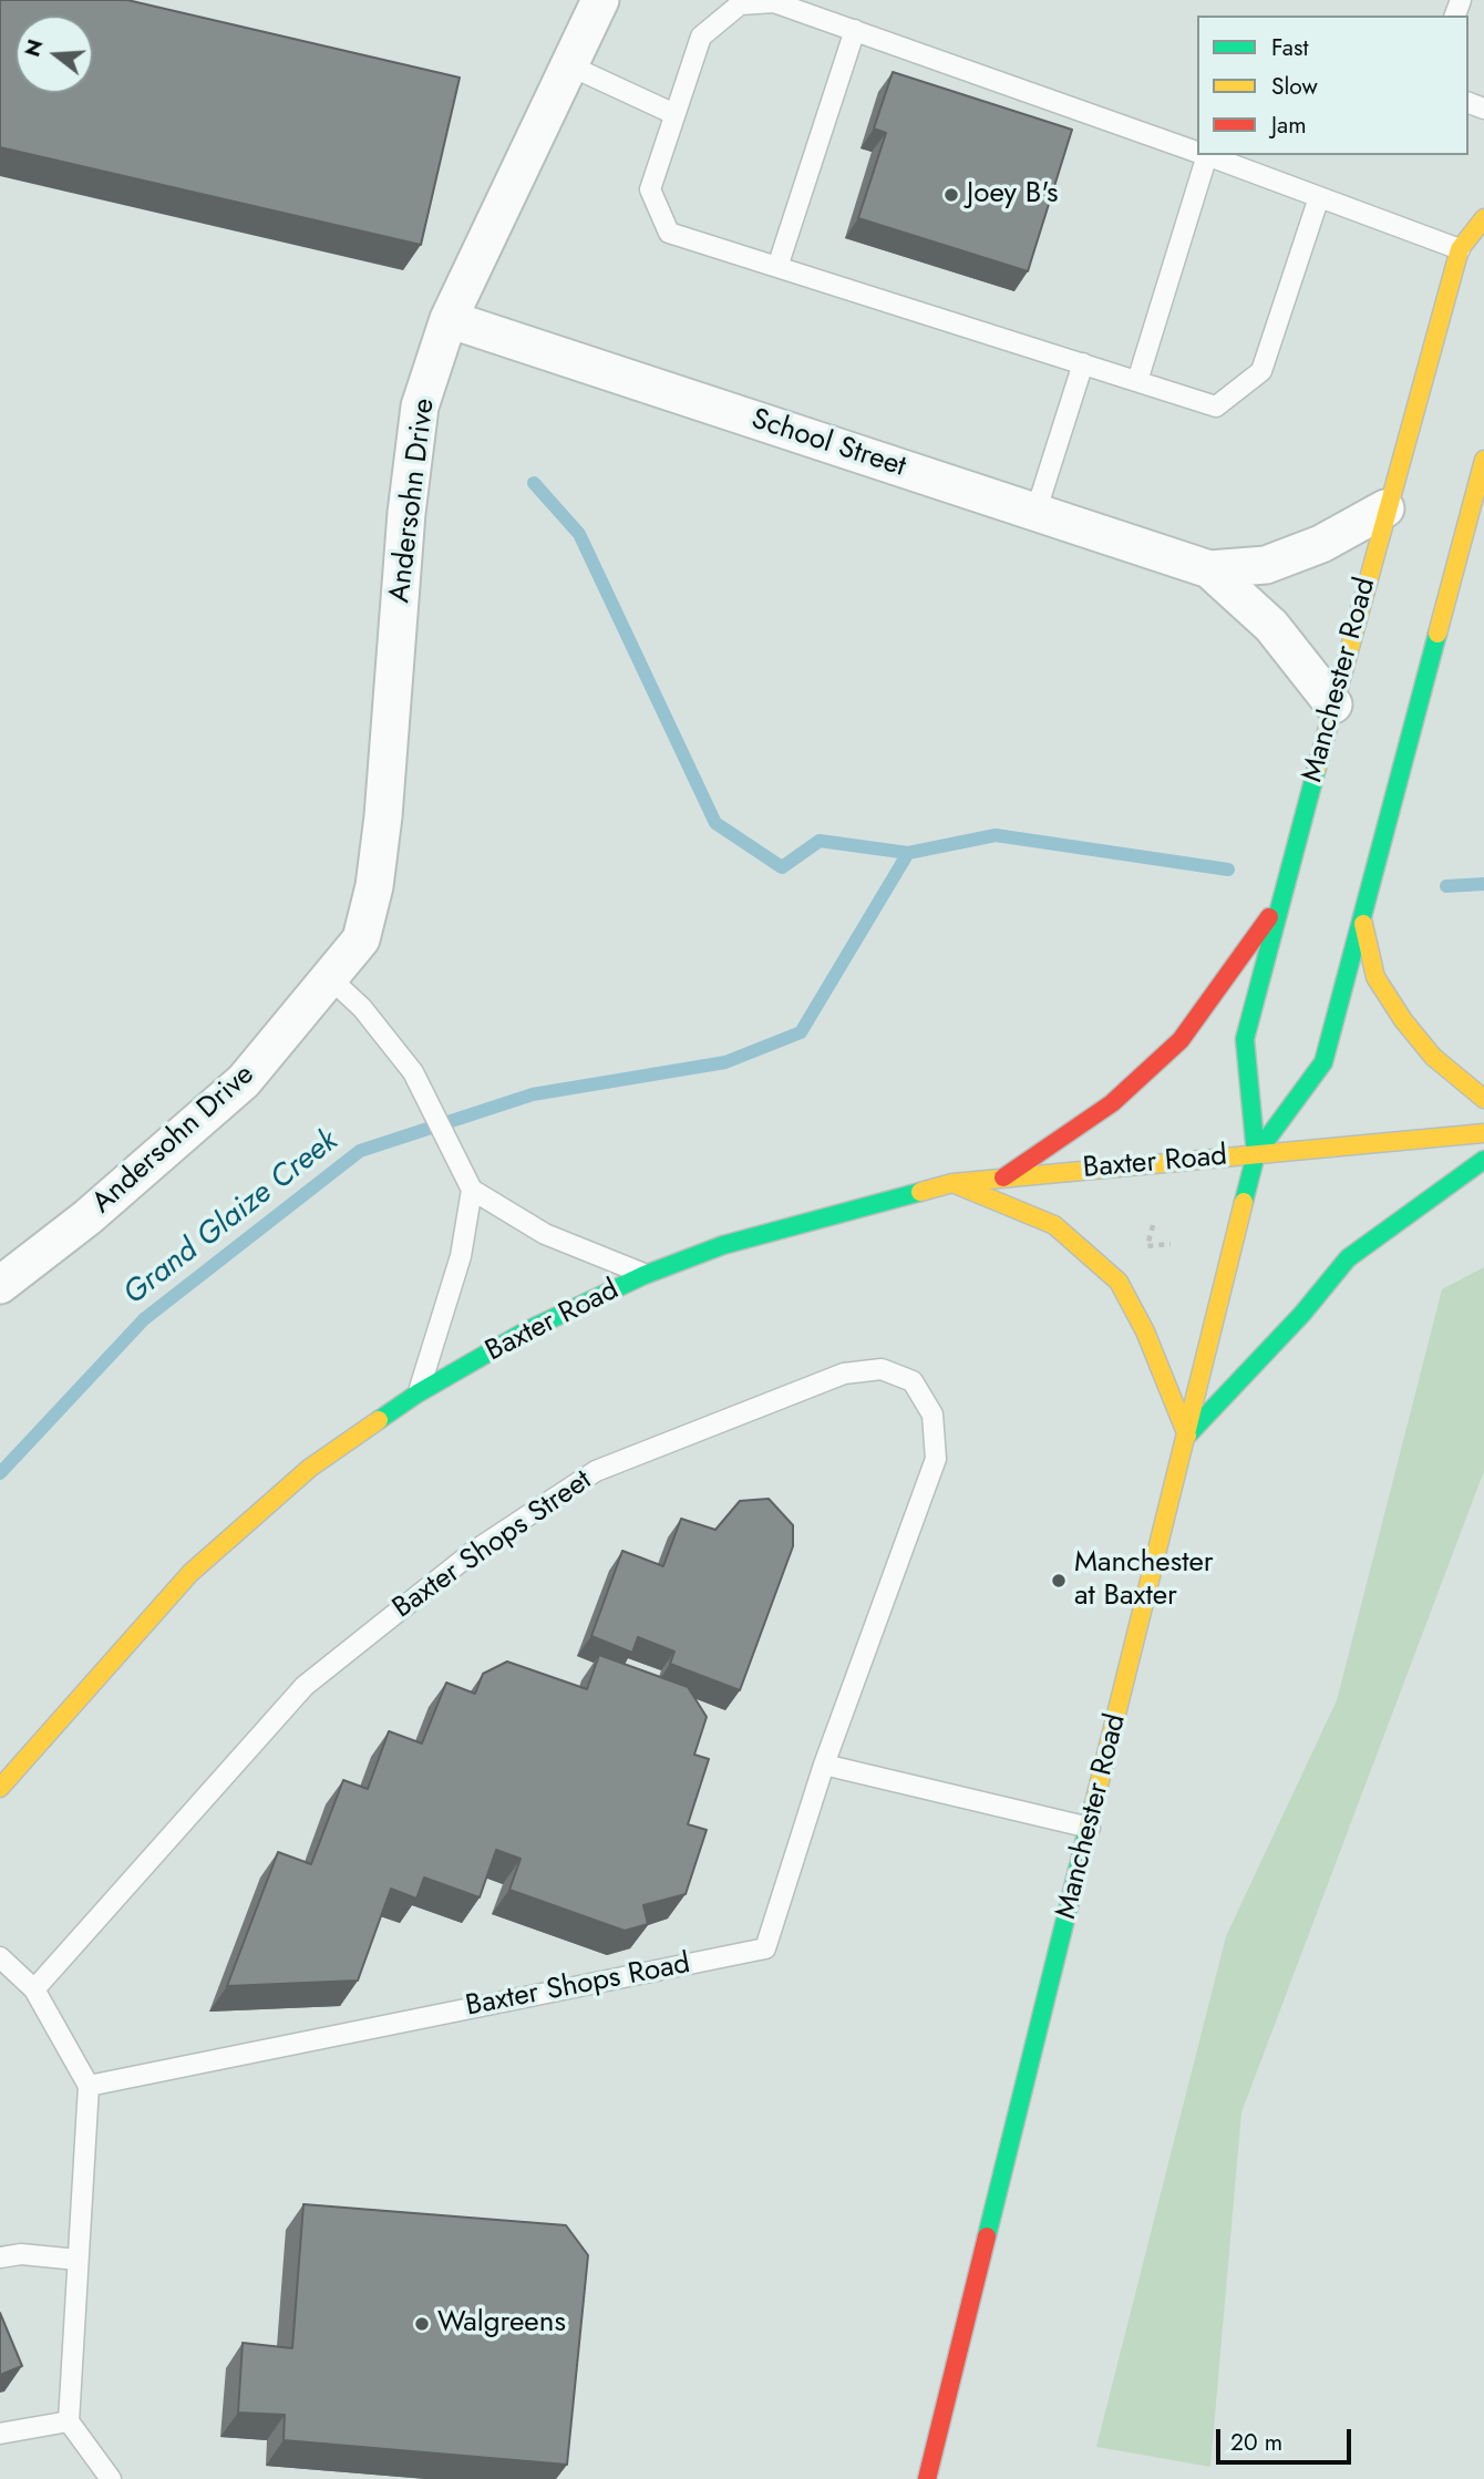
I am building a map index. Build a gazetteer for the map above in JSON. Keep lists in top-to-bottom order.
{
  "streets": {
    "main road": ["Manchester Road", "Baxter Road"],
    "street": ["School Street", "Andersohn Drive"],
    "lane": ["Baxter Shops Street", "Baxter Shops Road"]
  },
  "crossings": [
    ["School Street", "Andersohn Drive"],
    ["School Street", "Manchester Road"],
    ["Manchester Road", "Baxter Road"],
    ["Baxter Shops Street", "Baxter Shops Road"]
  ],
  "water": ["Grand Glaize Creek"],
  "places": ["Joey B's", "Manchester at Baxter", "Walgreens"],
  "legend": ["Fast", "Slow", "Jam"],
  "scale_bar": "20 m",
  "north": "left"
}
